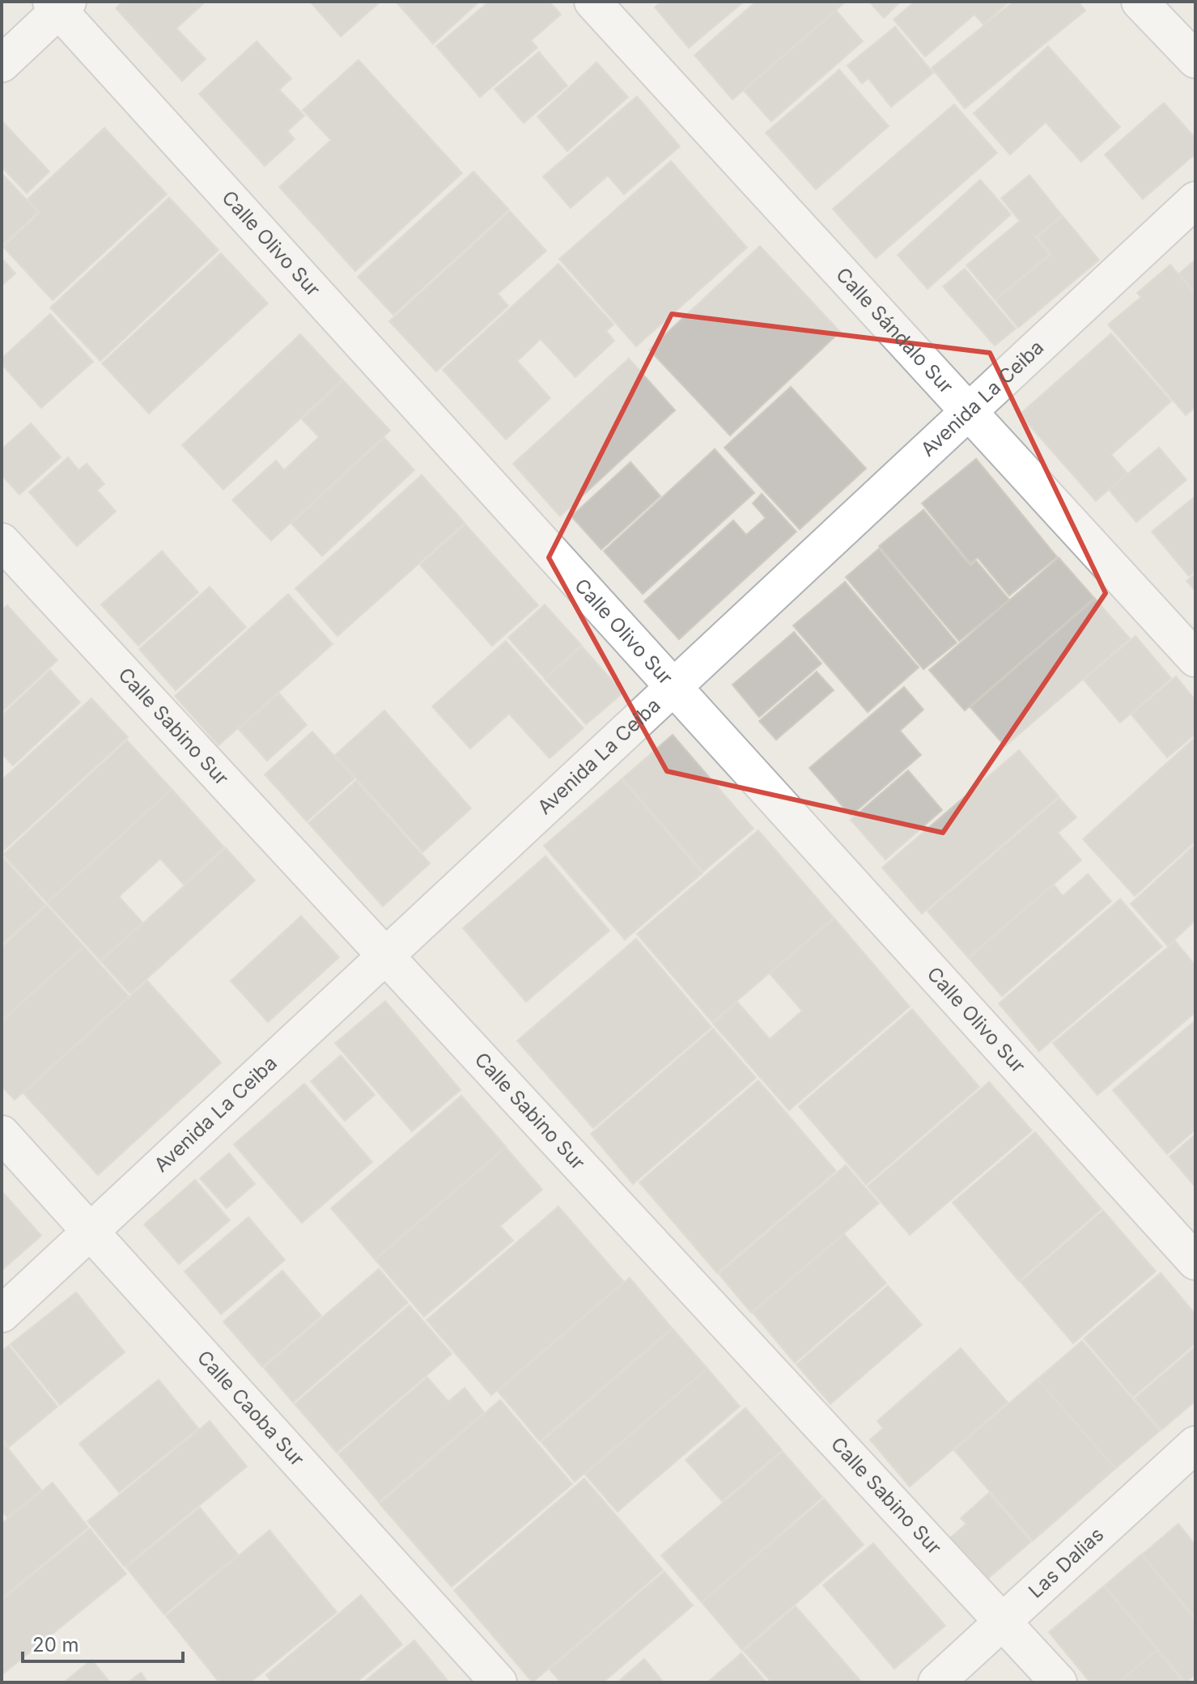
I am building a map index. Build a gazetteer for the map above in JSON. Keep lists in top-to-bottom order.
{
  "streets": {
    "street": [
      "Calle Olivo Sur",
      "Calle Sándalo Sur",
      "Avenida La Ceiba",
      "Calle Sabino Sur",
      "Calle Caoba Sur",
      "Las Dalias"
    ]
  },
  "crossings": [
    ["Calle Olivo Sur", "Avenida La Ceiba"],
    ["Calle Sándalo Sur", "Avenida La Ceiba"],
    ["Avenida La Ceiba", "Calle Sabino Sur"],
    ["Avenida La Ceiba", "Calle Caoba Sur"],
    ["Calle Sabino Sur", "Las Dalias"]
  ],
  "scale_bar": "20 m"
}
